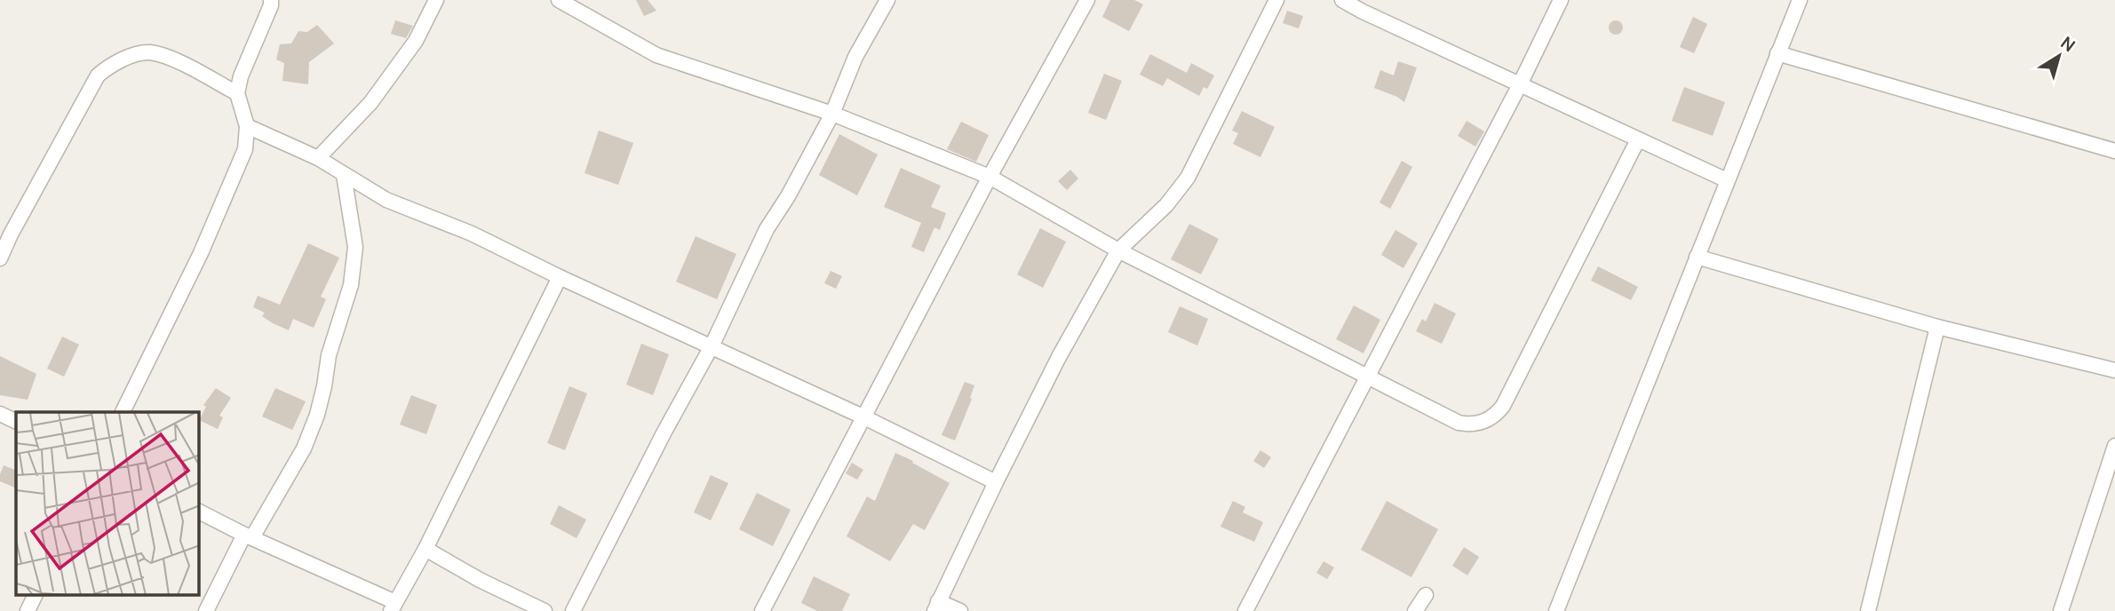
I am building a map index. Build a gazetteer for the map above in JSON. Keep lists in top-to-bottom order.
{
  "north": "top right"
}
